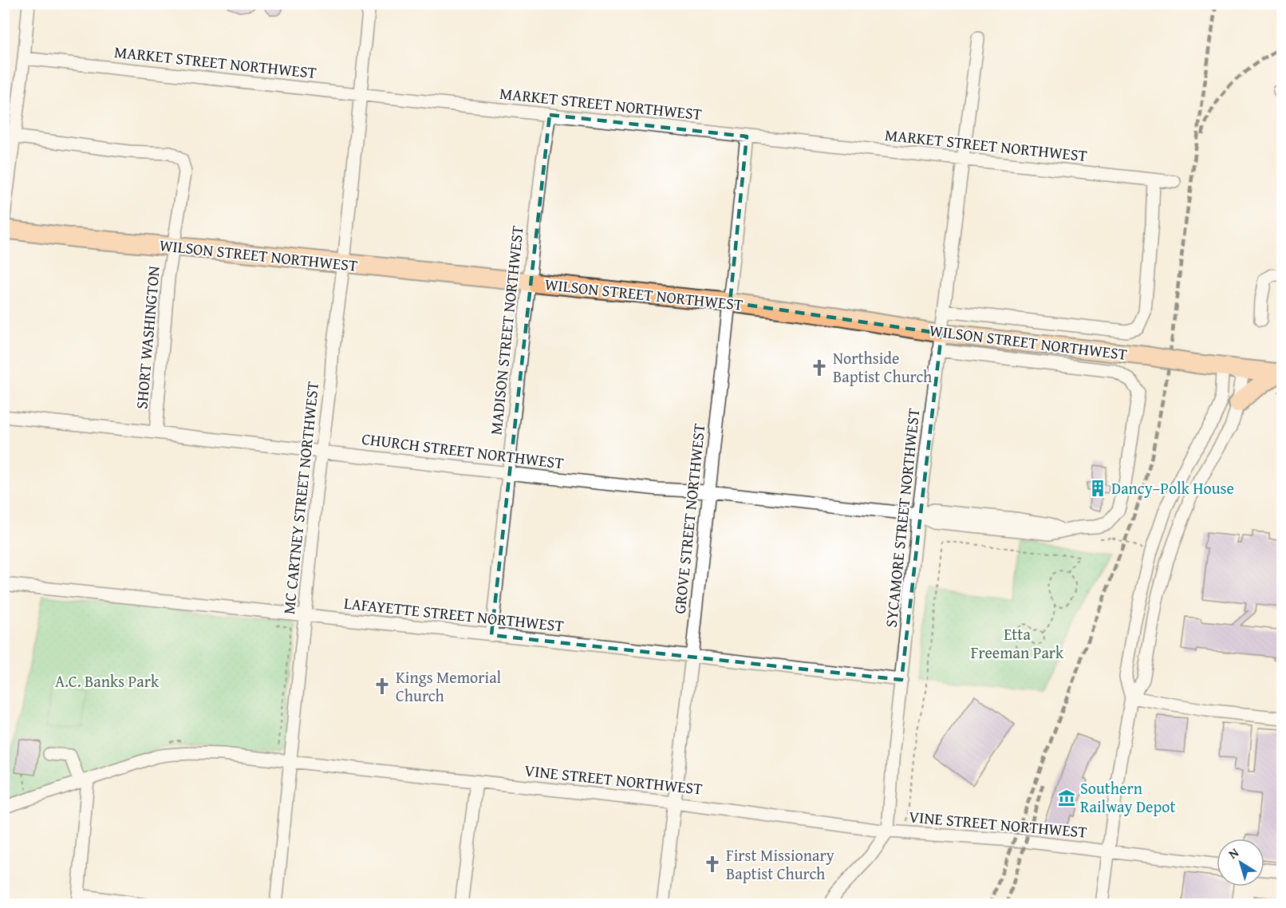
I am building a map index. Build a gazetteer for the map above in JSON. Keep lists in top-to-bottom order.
{
  "streets": {
    "highway": ["WILSON STREET NORTHWEST"],
    "street": [
      "MARKET STREET NORTHWEST",
      "MADISON STREET NORTHWEST",
      "SHORT WASHINGTON",
      "CHURCH STREET NORTHWEST",
      "MC CARTNEY STREET NORTHWEST",
      "SYCAMORE STREET NORTHWEST",
      "GROVE STREET NORTHWEST",
      "LAFAYETTE STREET NORTHWEST",
      "VINE STREET NORTHWEST"
    ]
  },
  "crossings": [
    ["MARKET STREET NORTHWEST", "MADISON STREET NORTHWEST"],
    ["MARKET STREET NORTHWEST", "MC CARTNEY STREET NORTHWEST"],
    ["MARKET STREET NORTHWEST", "SYCAMORE STREET NORTHWEST"],
    ["MARKET STREET NORTHWEST", "GROVE STREET NORTHWEST"],
    ["WILSON STREET NORTHWEST", "MADISON STREET NORTHWEST"],
    ["WILSON STREET NORTHWEST", "SHORT WASHINGTON"],
    ["WILSON STREET NORTHWEST", "CHURCH STREET NORTHWEST"],
    ["WILSON STREET NORTHWEST", "MC CARTNEY STREET NORTHWEST"],
    ["WILSON STREET NORTHWEST", "SYCAMORE STREET NORTHWEST"],
    ["WILSON STREET NORTHWEST", "GROVE STREET NORTHWEST"],
    ["MADISON STREET NORTHWEST", "CHURCH STREET NORTHWEST"],
    ["MADISON STREET NORTHWEST", "LAFAYETTE STREET NORTHWEST"],
    ["SHORT WASHINGTON", "CHURCH STREET NORTHWEST"],
    ["CHURCH STREET NORTHWEST", "MC CARTNEY STREET NORTHWEST"],
    ["CHURCH STREET NORTHWEST", "SYCAMORE STREET NORTHWEST"],
    ["CHURCH STREET NORTHWEST", "GROVE STREET NORTHWEST"],
    ["MC CARTNEY STREET NORTHWEST", "LAFAYETTE STREET NORTHWEST"],
    ["MC CARTNEY STREET NORTHWEST", "VINE STREET NORTHWEST"],
    ["SYCAMORE STREET NORTHWEST", "LAFAYETTE STREET NORTHWEST"],
    ["SYCAMORE STREET NORTHWEST", "VINE STREET NORTHWEST"],
    ["GROVE STREET NORTHWEST", "LAFAYETTE STREET NORTHWEST"],
    ["GROVE STREET NORTHWEST", "VINE STREET NORTHWEST"]
  ],
  "parks": ["Etta Freeman Park", "A.C. Banks Park"],
  "places": {
    "church": ["Northside Baptist Church", "Kings Memorial Church", "First Missionary Baptist Church"],
    "building": ["Dancy–Polk House"],
    "museum": ["Southern Railway Depot"]
  },
  "north": "top left"
}
